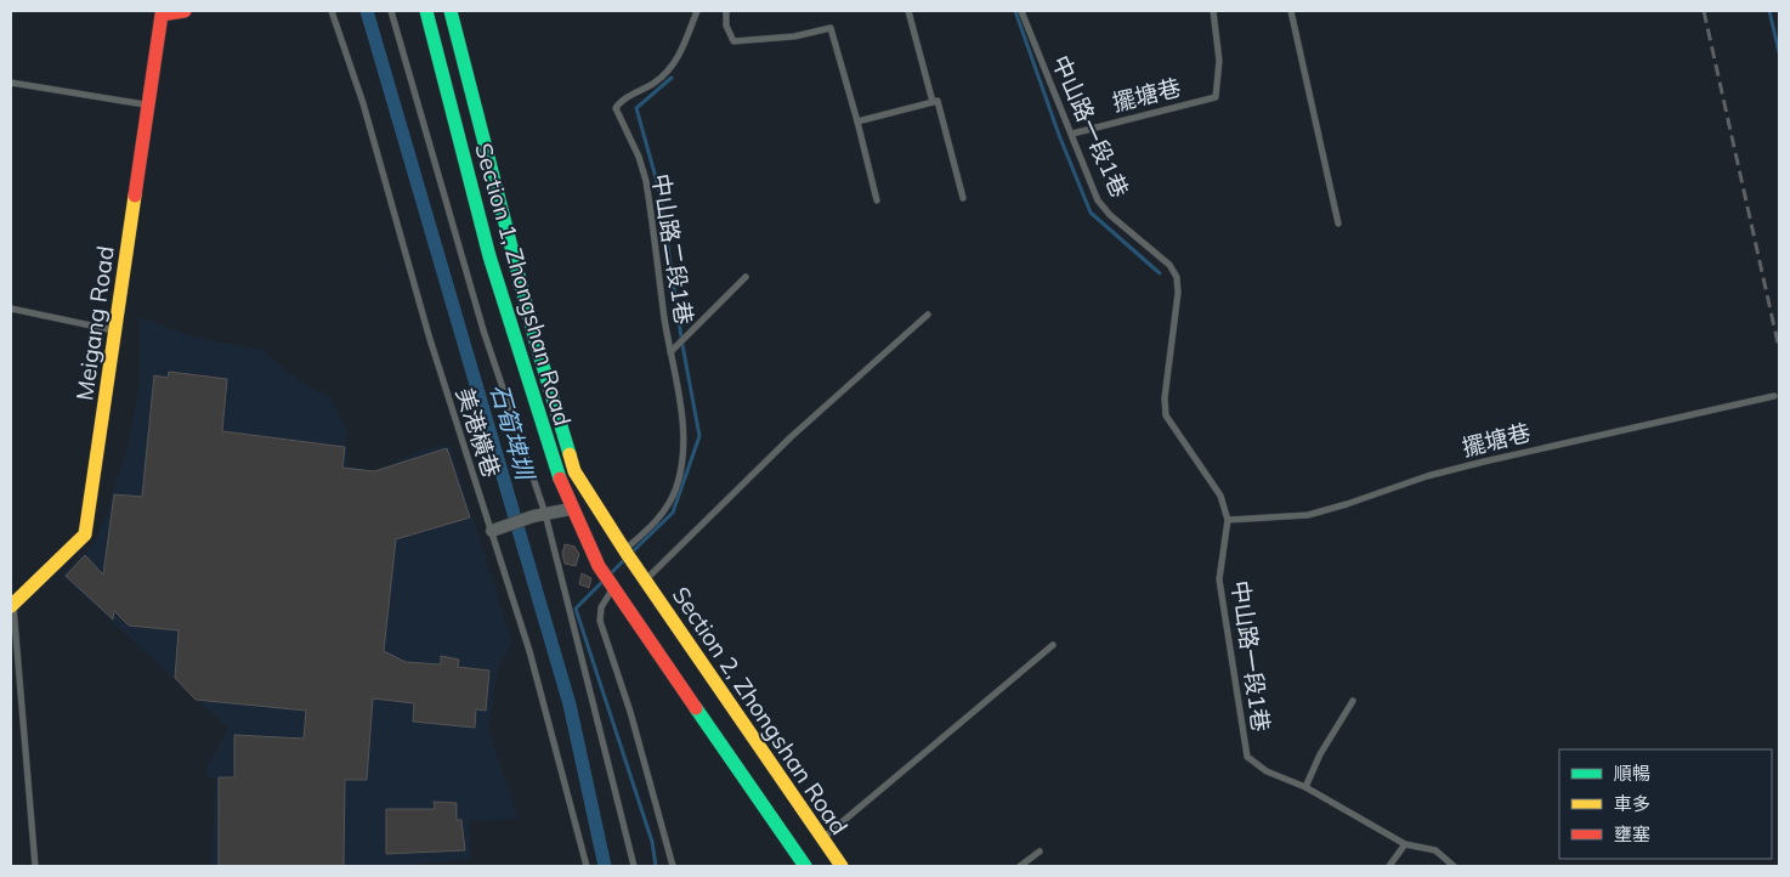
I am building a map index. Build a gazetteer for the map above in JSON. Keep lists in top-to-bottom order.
{
  "streets": {
    "main road": ["Section 1, Zhongshan Road", "Meigang Road", "Section 2, Zhongshan Road"],
    "lane": [
      "擺塘巷",
      "中山路一段1巷",
      "中山路二段1巷",
      "美港橫巷"
    ]
  },
  "crossings": [
    ["擺塘巷", "中山路一段1巷"],
    ["中山路二段1巷", "Section 1, Zhongshan Road"],
    ["Section 1, Zhongshan Road", "Section 2, Zhongshan Road"]
  ],
  "water": ["石筍埤圳"],
  "legend": ["順暢", "車多", "壅塞"]
}
